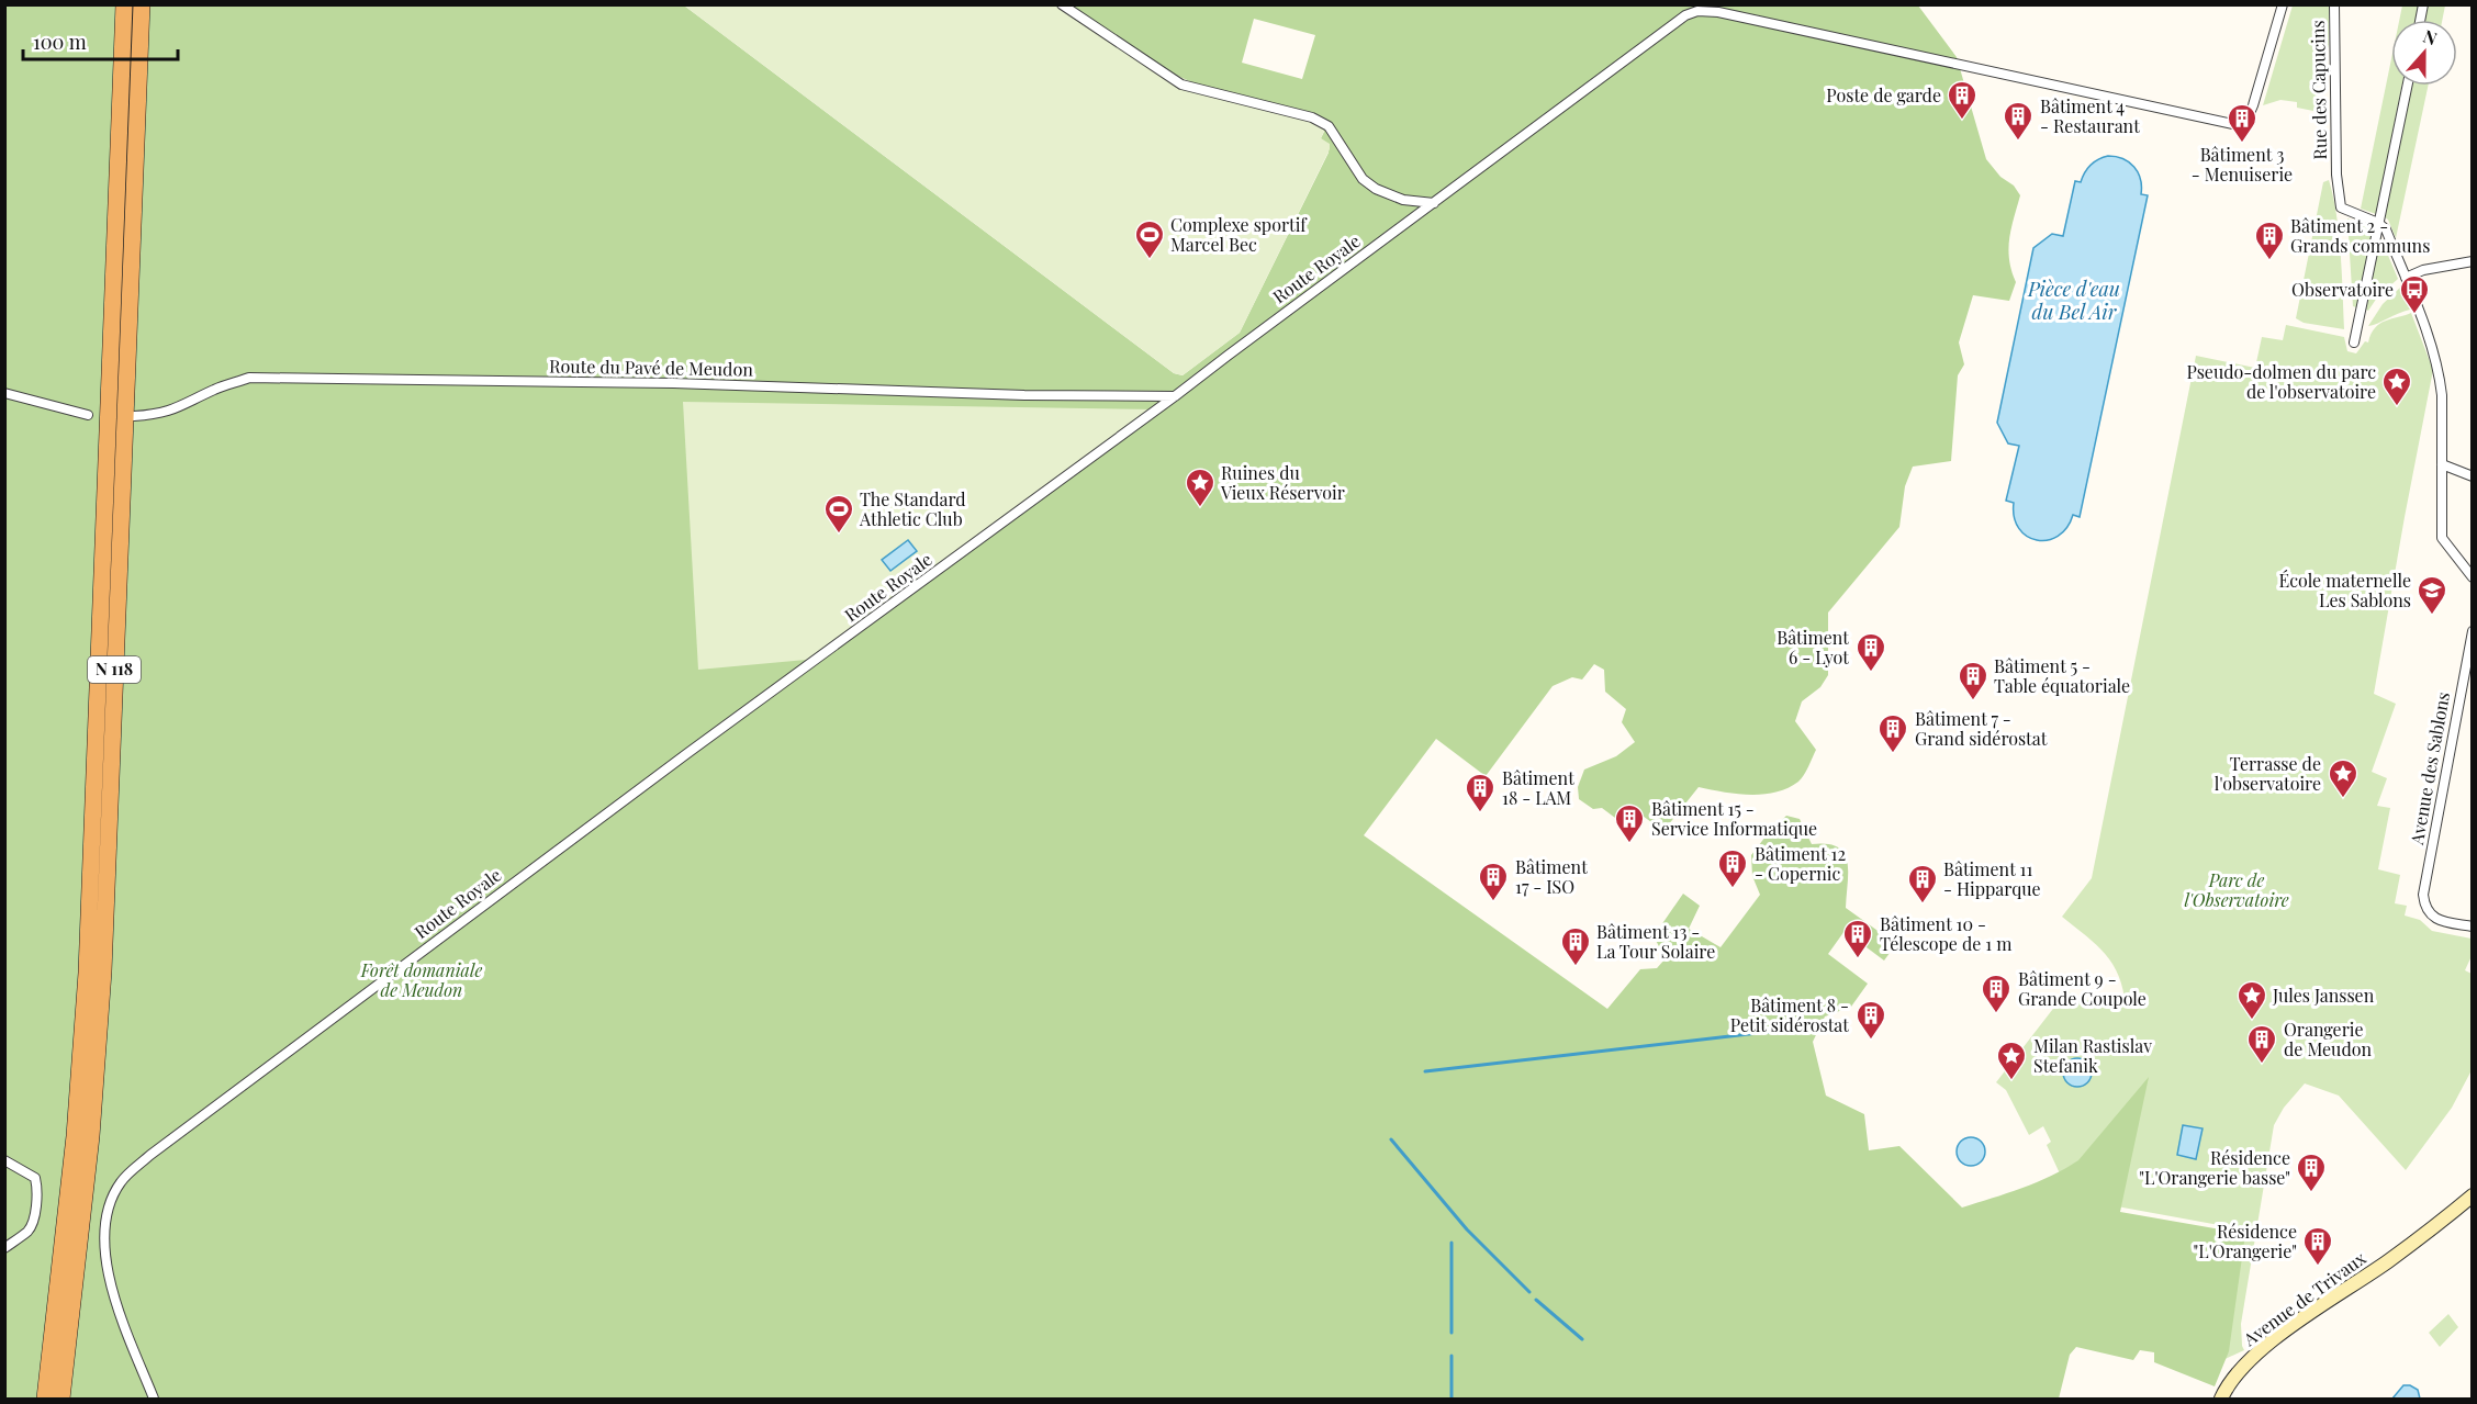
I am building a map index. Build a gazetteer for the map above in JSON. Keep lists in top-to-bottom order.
{
  "streets": {
    "highway": ["N 118"],
    "main road": ["Avenue de Trivaux"],
    "street": [
      "Rue des Capucins",
      "Route Royale",
      "Route du Pavé de Meudon",
      "Avenue des Sablons"
    ]
  },
  "crossings": [
    ["Route Royale", "Route du Pavé de Meudon"]
  ],
  "water": ["Pièce d'eau du Bel Air"],
  "parks": ["Parc de l'Observatoire", "Forêt domaniale de Meudon"],
  "places": {
    "building": [
      "Poste de garde",
      "Bâtiment 4 - Restaurant",
      "Bâtiment 3 - Menuiserie",
      "Bâtiment 2 - Grands communs",
      "Bâtiment 6 - Lyot",
      "Bâtiment 5 - Table équatoriale",
      "Bâtiment 7 - Grand sidérostat",
      "Bâtiment 18 - LAM",
      "Bâtiment 15 - Service Informatique",
      "Bâtiment 12 - Copernic",
      "Bâtiment 17 - ISO",
      "Bâtiment 11 - Hipparque",
      "Bâtiment 10 - Télescope de 1 m",
      "Bâtiment 13 - La Tour Solaire",
      "Bâtiment 9 - Grande Coupole",
      "Bâtiment 8 - Petit sidérostat",
      "Orangerie de Meudon",
      "Résidence \"L'Orangerie basse\"",
      "Résidence \"L'Orangerie\""
    ],
    "sports": ["Complexe sportif Marcel Bec", "The Standard Athletic Club"],
    "bus stop": ["Observatoire"],
    "place": [
      "Pseudo-dolmen du parc de l'observatoire",
      "Ruines du Vieux Réservoir",
      "Terrasse de l'observatoire",
      "Jules Janssen",
      "Milan Rastislav Stefanik"
    ],
    "school or university": ["École maternelle Les Sablons"]
  },
  "scale_bar": "100 m",
  "north": "top"
}
